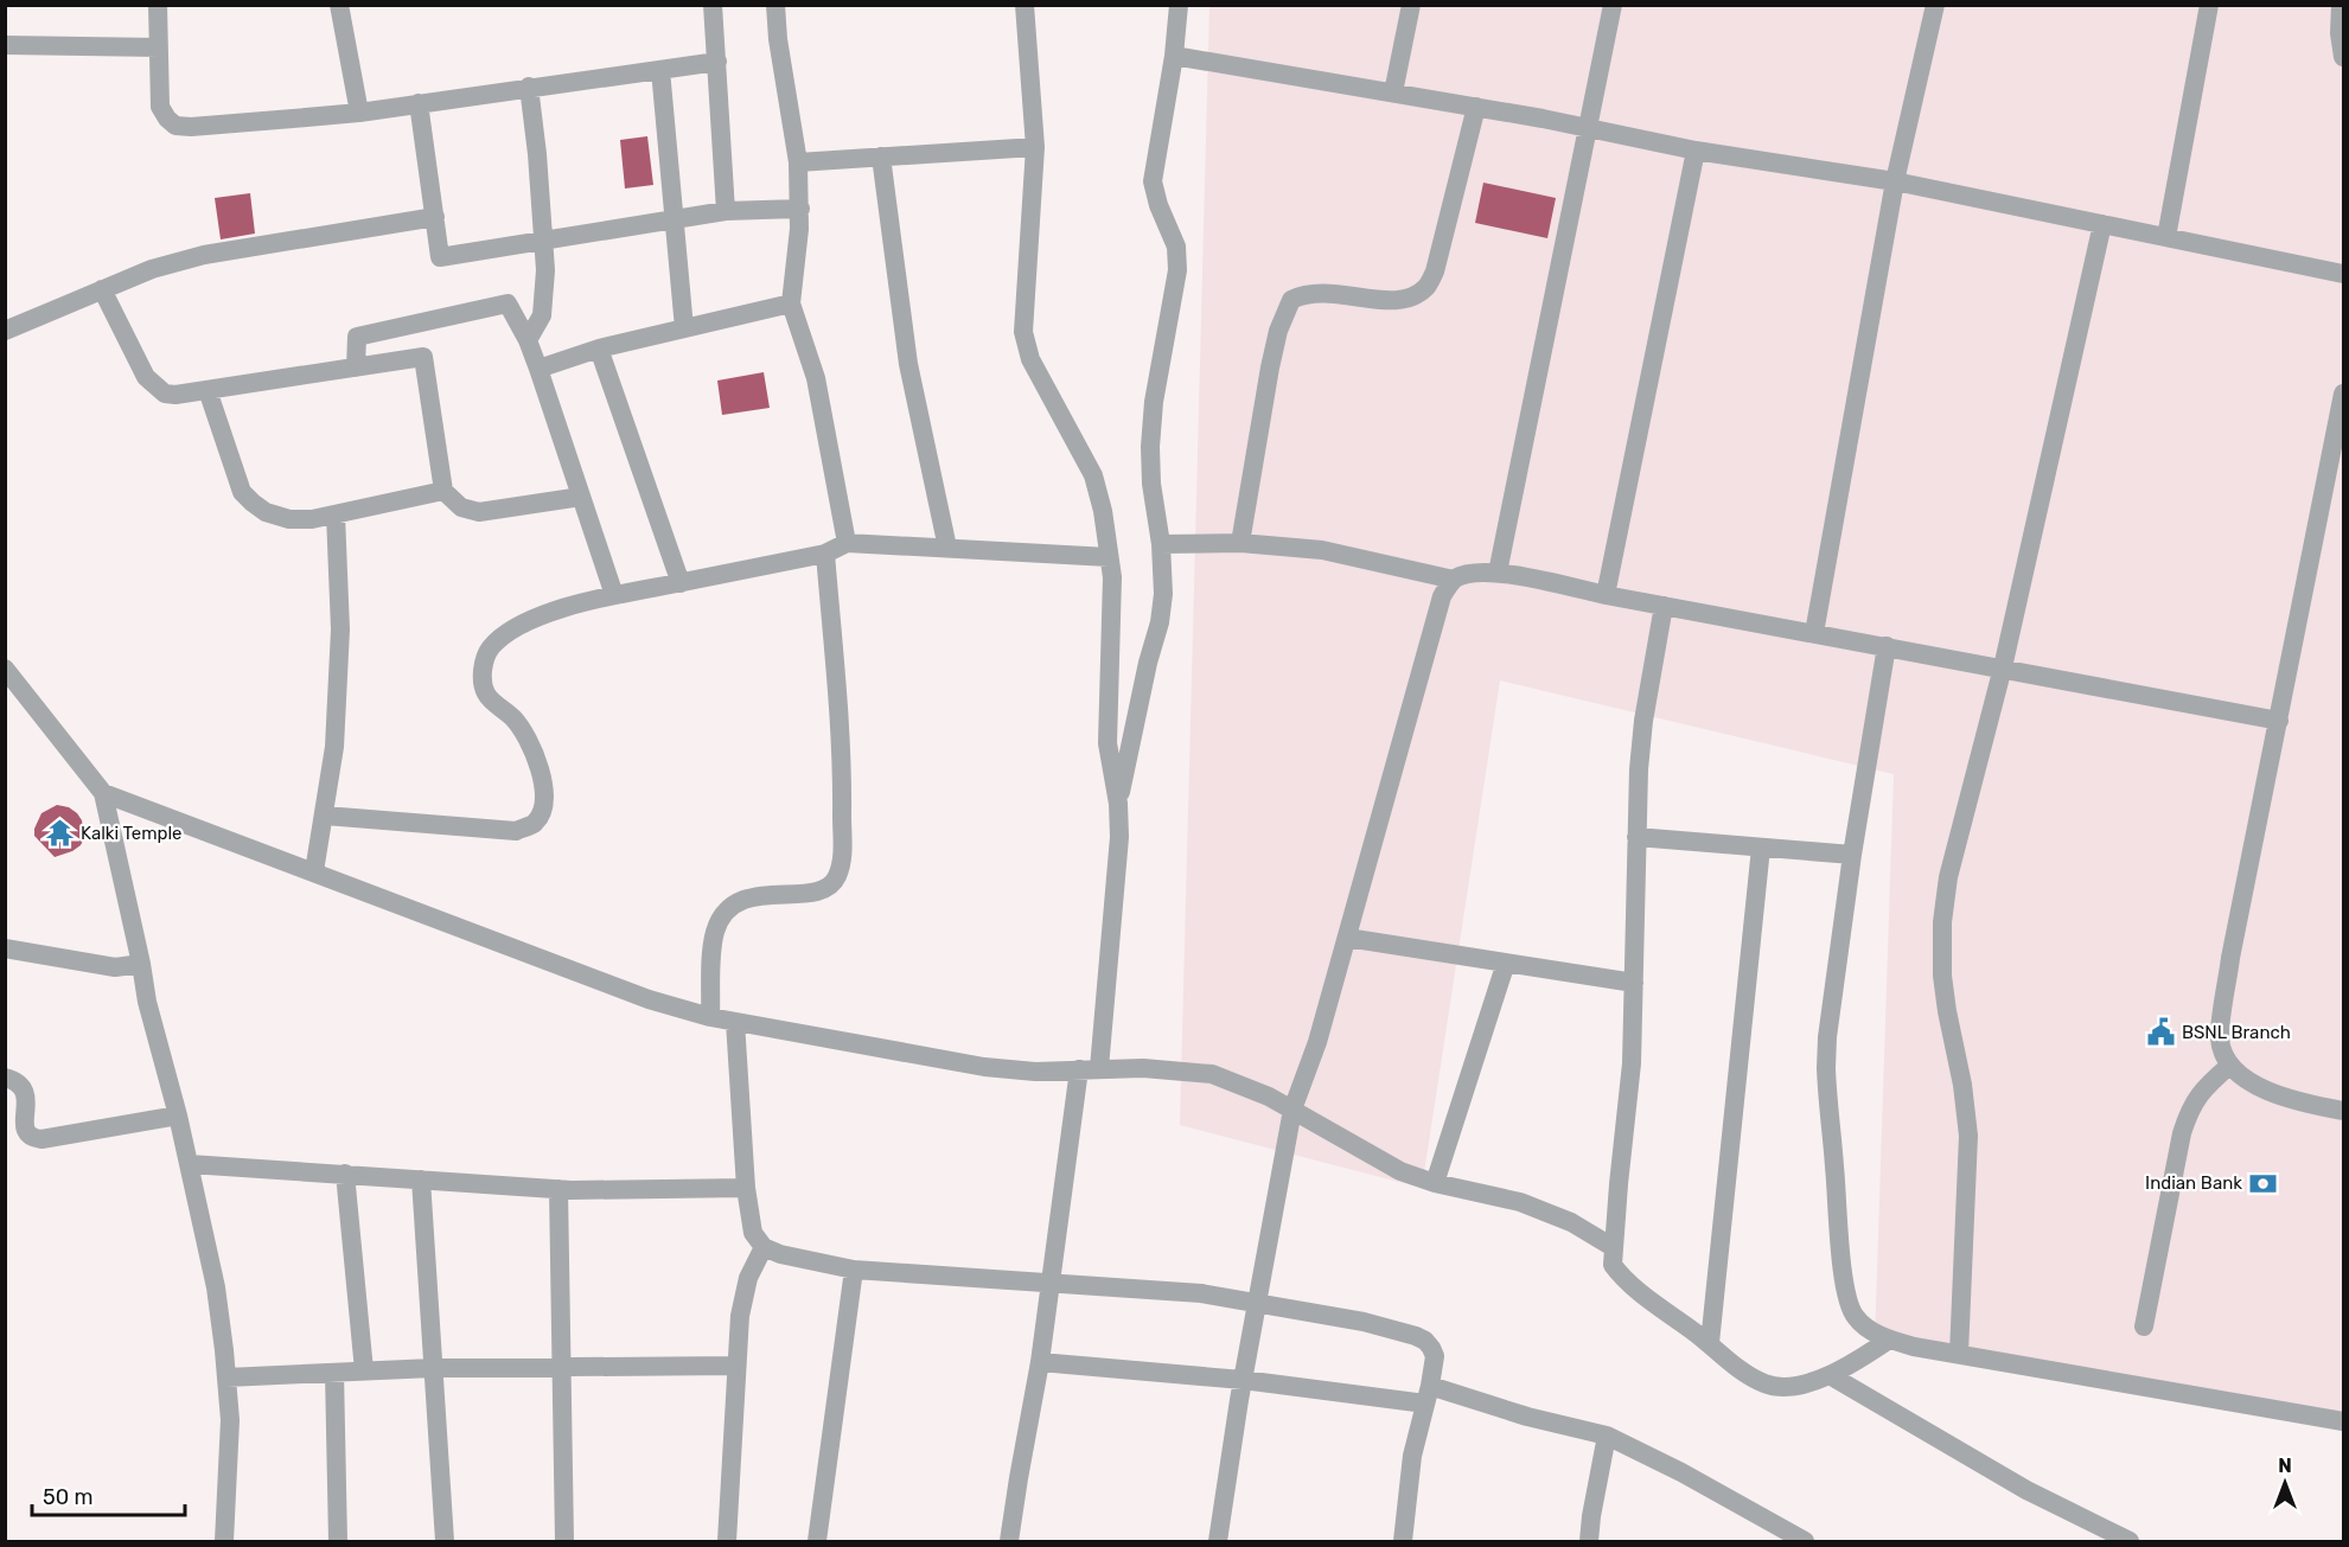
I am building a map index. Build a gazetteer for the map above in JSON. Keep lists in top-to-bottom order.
{
  "places": {
    "temple": ["Kalki Temple"],
    "public building": ["BSNL Branch"],
    "bank": ["Indian Bank"]
  },
  "scale_bar": "50 m",
  "north": "top"
}
